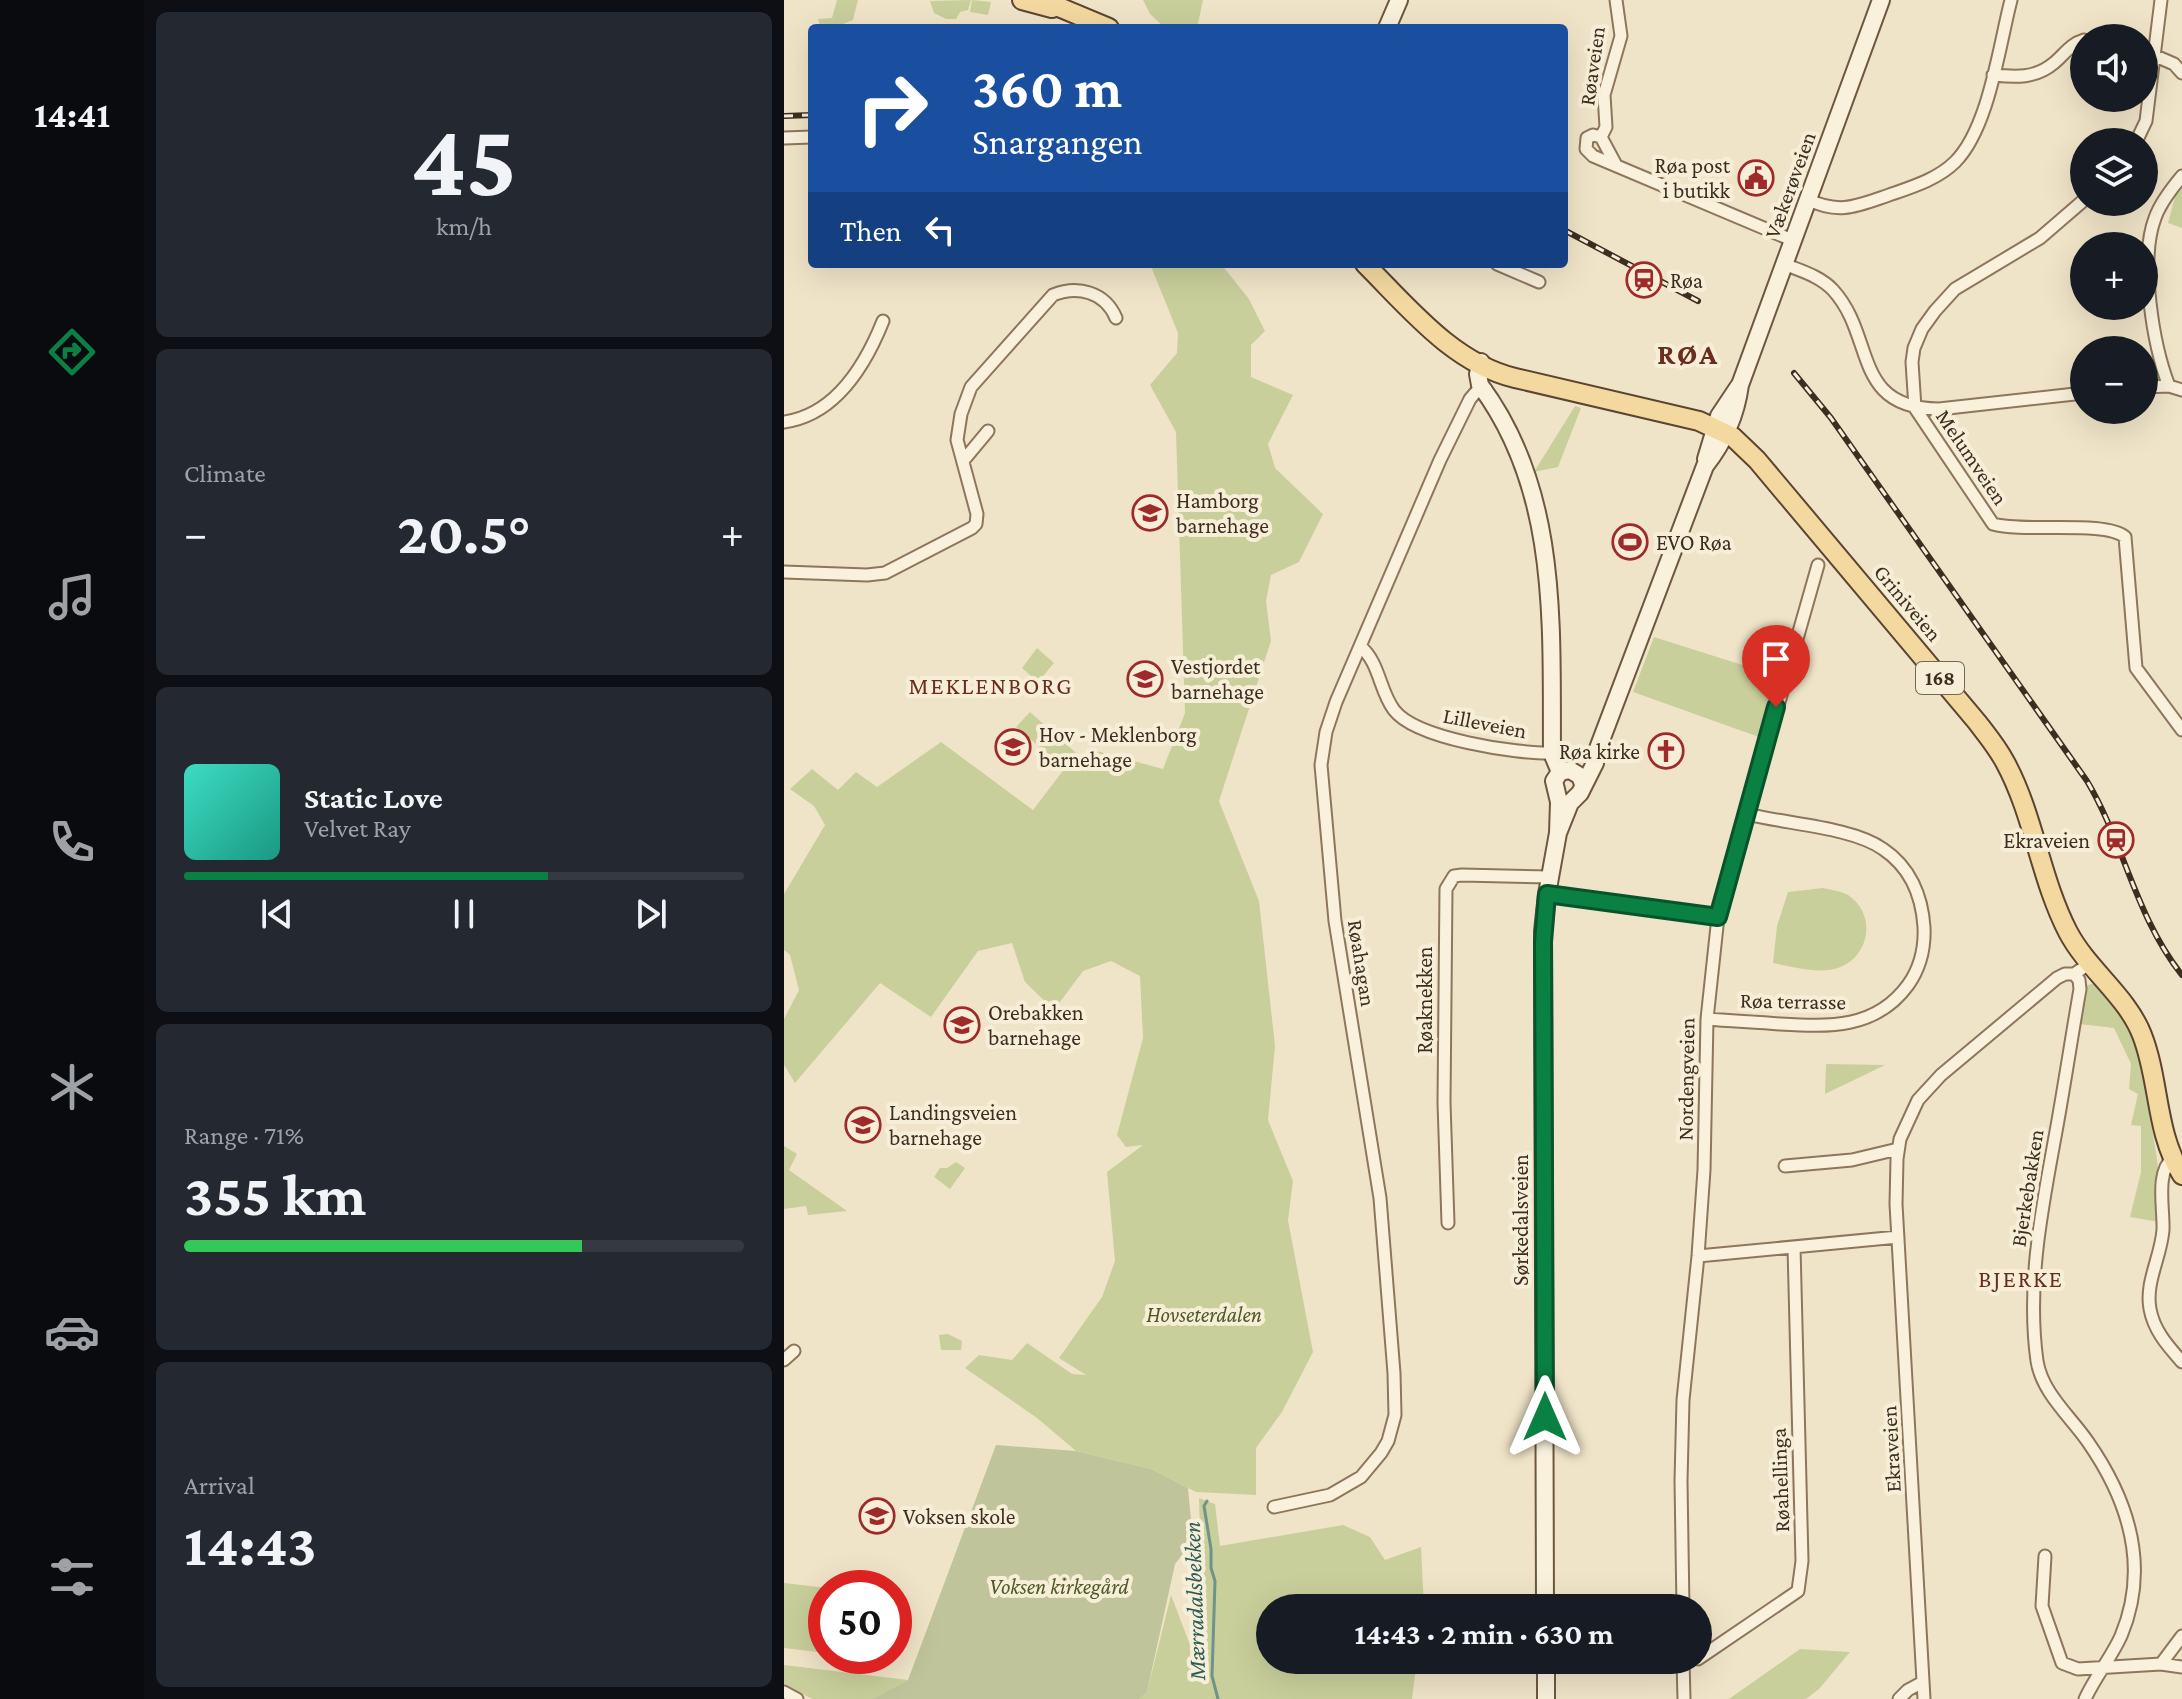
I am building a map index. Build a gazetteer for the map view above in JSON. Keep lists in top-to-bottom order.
{
  "streets": {
    "main road": [
      "Vækerøveien",
      "Griniveien",
      "168",
      "Sørkedalsveien"
    ],
    "street": [
      "Røaveien",
      "Melumveien",
      "Lilleveien",
      "Røahagan",
      "Røaknekken",
      "Røa terrasse",
      "Nordengveien",
      "Bjerkebakken",
      "Ekraveien",
      "Røahellinga"
    ]
  },
  "crossings": [
    ["Vækerøveien", "Griniveien"],
    ["Vækerøveien", "Sørkedalsveien"],
    ["Griniveien", "168"],
    ["Griniveien", "Røahagan"],
    ["Griniveien", "Bjerkebakken"],
    ["Griniveien", "Ekraveien"],
    ["168", "Røahagan"],
    ["Lilleveien", "Røahagan"],
    ["Røaknekken", "Røa terrasse"],
    ["Røaknekken", "Nordengveien"],
    ["Røaknekken", "Sørkedalsveien"],
    ["Røa terrasse", "Nordengveien"],
    ["Bjerkebakken", "Ekraveien"]
  ],
  "districts": ["RØA", "MEKLENBORG", "BJERKE"],
  "water": ["Mærradalsbekken"],
  "parks": ["Hovseterdalen", "Voksen kirkegård"],
  "places": {
    "public building": ["Røa post i butikk"],
    "station": ["Røa", "Ekraveien"],
    "school or university": [
      "Hamborg barnehage",
      "Vestjordet barnehage",
      "Hov - Meklenborg barnehage",
      "Orebakken barnehage",
      "Landingsveien barnehage",
      "Voksen skole"
    ],
    "sports": ["EVO Røa"],
    "church": ["Røa kirke"]
  },
  "page": {
    "tabs": "14:41",
    "tile": [
      ["45", "km/h"],
      "Climate",
      ["Range · 71%", "355 km"],
      ["Arrival", "14:43"]
    ],
    "map_buttons": ["+", "−"],
    "turn": ["360 m", "Snargangen"],
    "then": "Then",
    "heat": ["−", "20.5°", "+"],
    "song": ["Static Love", "Velvet Ray"],
    "limit": "50",
    "trip": "14:43 · 2 min · 630 m"
  }
}
